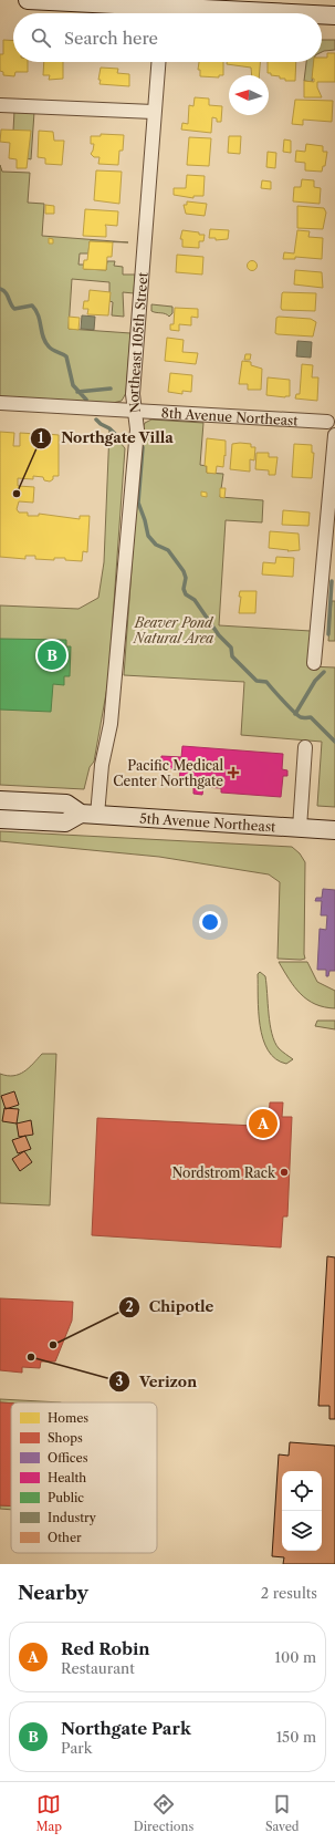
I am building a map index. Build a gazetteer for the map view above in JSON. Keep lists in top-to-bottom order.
{
  "streets": {
    "main road": ["5th Avenue Northeast"],
    "street": ["Northeast 105th Street", "8th Avenue Northeast"]
  },
  "crossings": [
    ["Northeast 105th Street", "8th Avenue Northeast"],
    ["Northeast 105th Street", "5th Avenue Northeast"]
  ],
  "parks": ["Beaver Pond Natural Area"],
  "places": {
    "other": [
      "Northgate Villa",
      "Nordstrom Rack",
      "Chipotle",
      "Verizon"
    ],
    "health": ["Pacific Medical Center Northgate"]
  },
  "legend": [
    "Homes",
    "Shops",
    "Offices",
    "Health",
    "Public",
    "Industry",
    "Other"
  ],
  "north": "left",
  "page": {
    "search": "Search here",
    "pins": ["B", "A"],
    "heading": ["Nearby", "2 results"],
    "list": [
      {
        "mark": "A",
        "name": "Red Robin",
        "note": "Restaurant",
        "value": "100 m"
      },
      {
        "mark": "B",
        "name": "Northgate Park",
        "note": "Park",
        "value": "150 m"
      }
    ],
    "nav": ["Map", "Directions", "Saved"]
  }
}
